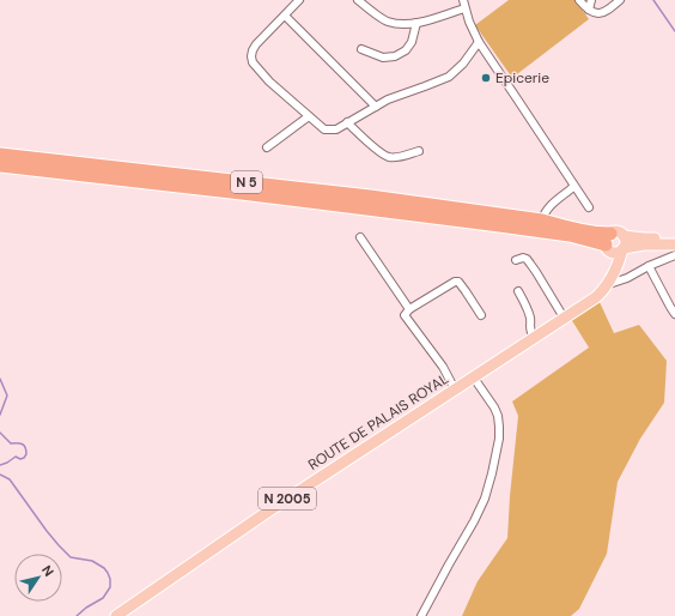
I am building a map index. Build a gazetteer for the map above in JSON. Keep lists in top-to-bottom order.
{
  "streets": {
    "highway": ["N 5"],
    "main road": ["ROUTE DE PALAIS ROYAL", "N 2005"]
  },
  "places": ["Epicerie"],
  "north": "top right"
}
